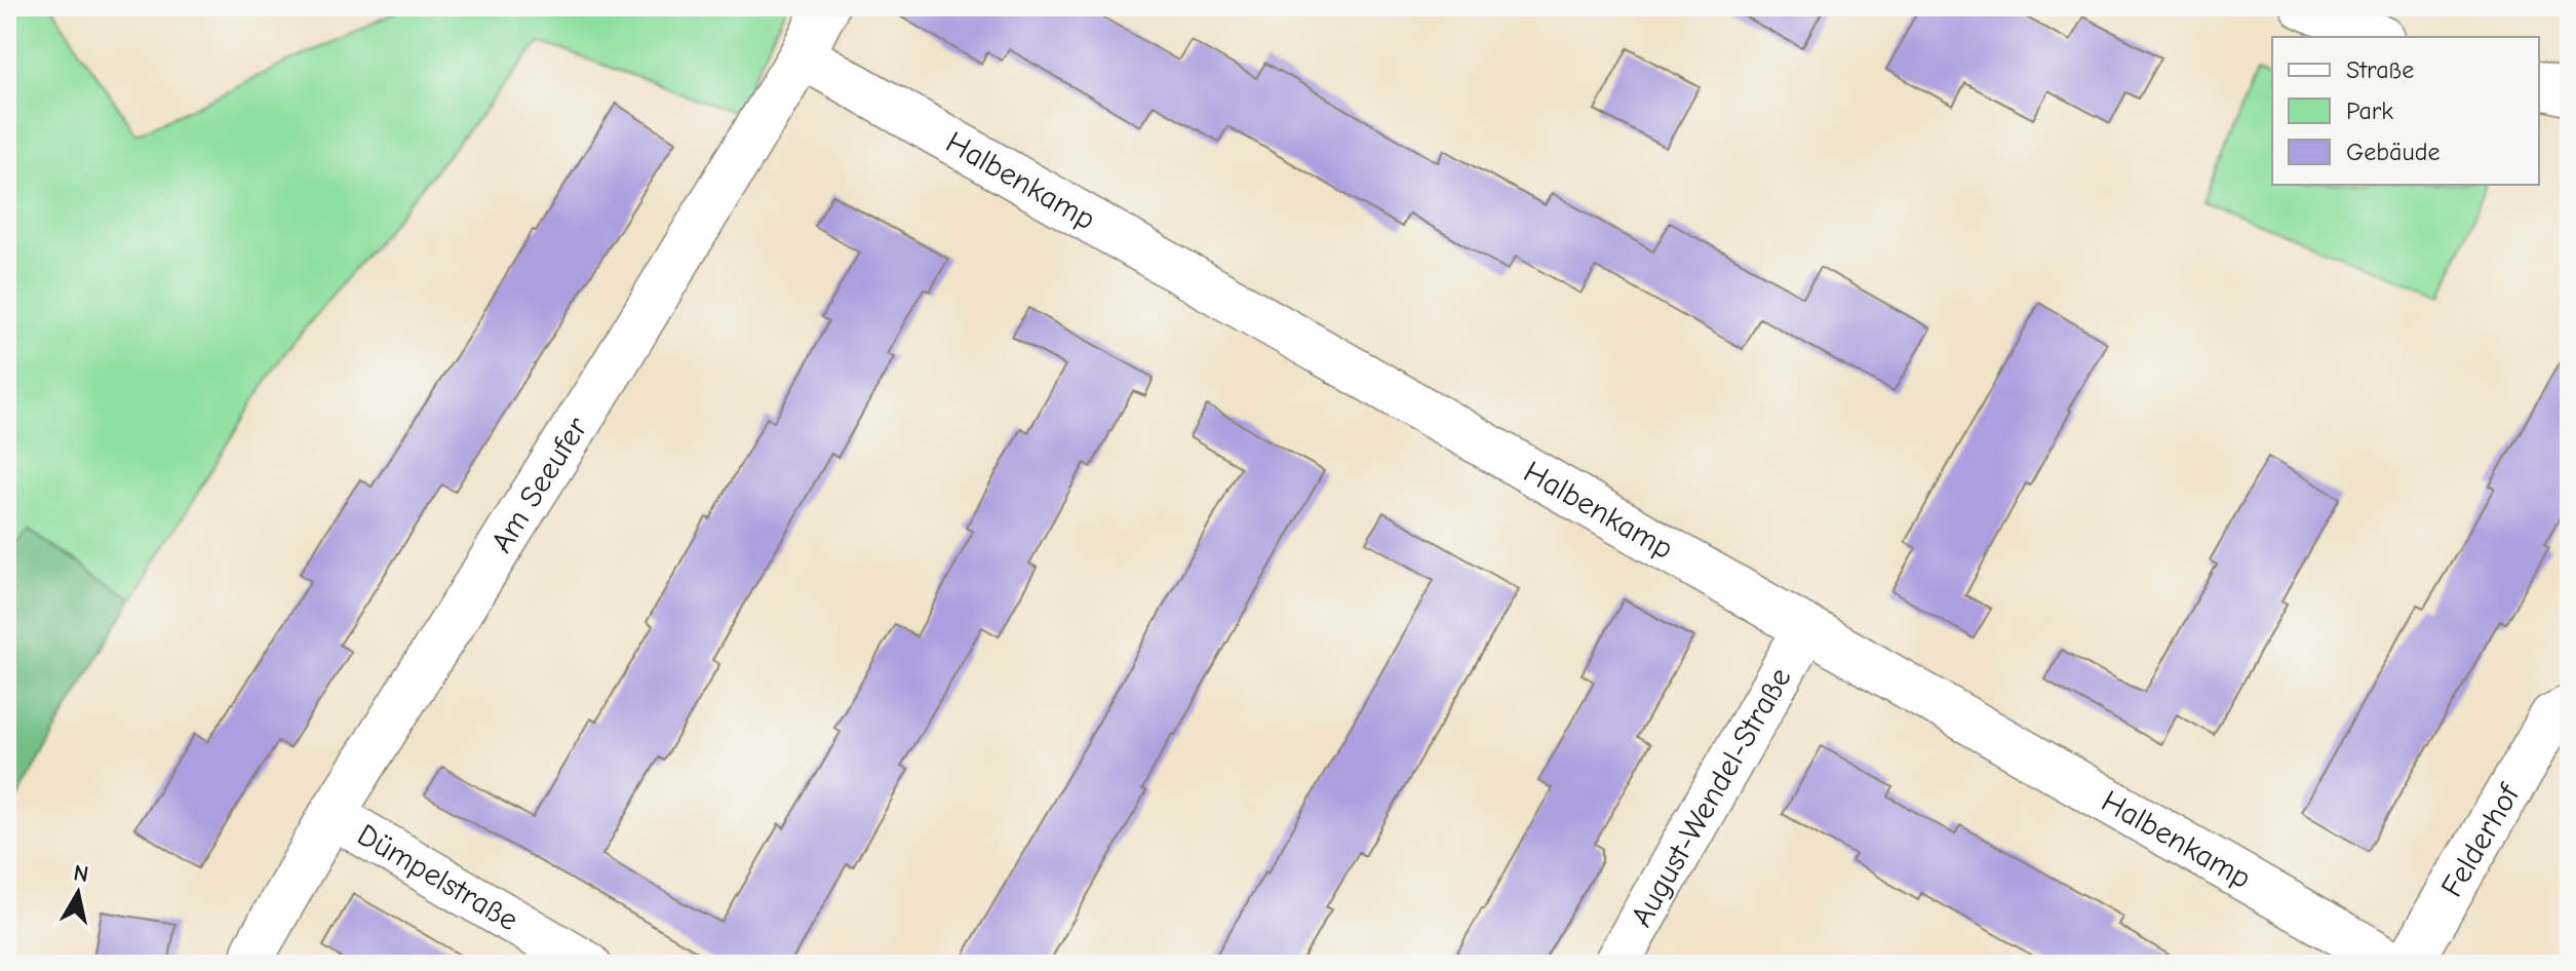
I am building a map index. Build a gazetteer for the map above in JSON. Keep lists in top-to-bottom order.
{
  "streets": {
    "street": [
      "Halbenkamp",
      "Am Seeufer",
      "August-Wendel-Straße",
      "Felderhof",
      "Dümpelstraße"
    ]
  },
  "crossings": [
    ["Halbenkamp", "Am Seeufer"],
    ["Halbenkamp", "August-Wendel-Straße"],
    ["Am Seeufer", "Dümpelstraße"]
  ],
  "legend": ["Straße", "Park", "Gebäude"],
  "north": "top"
}
